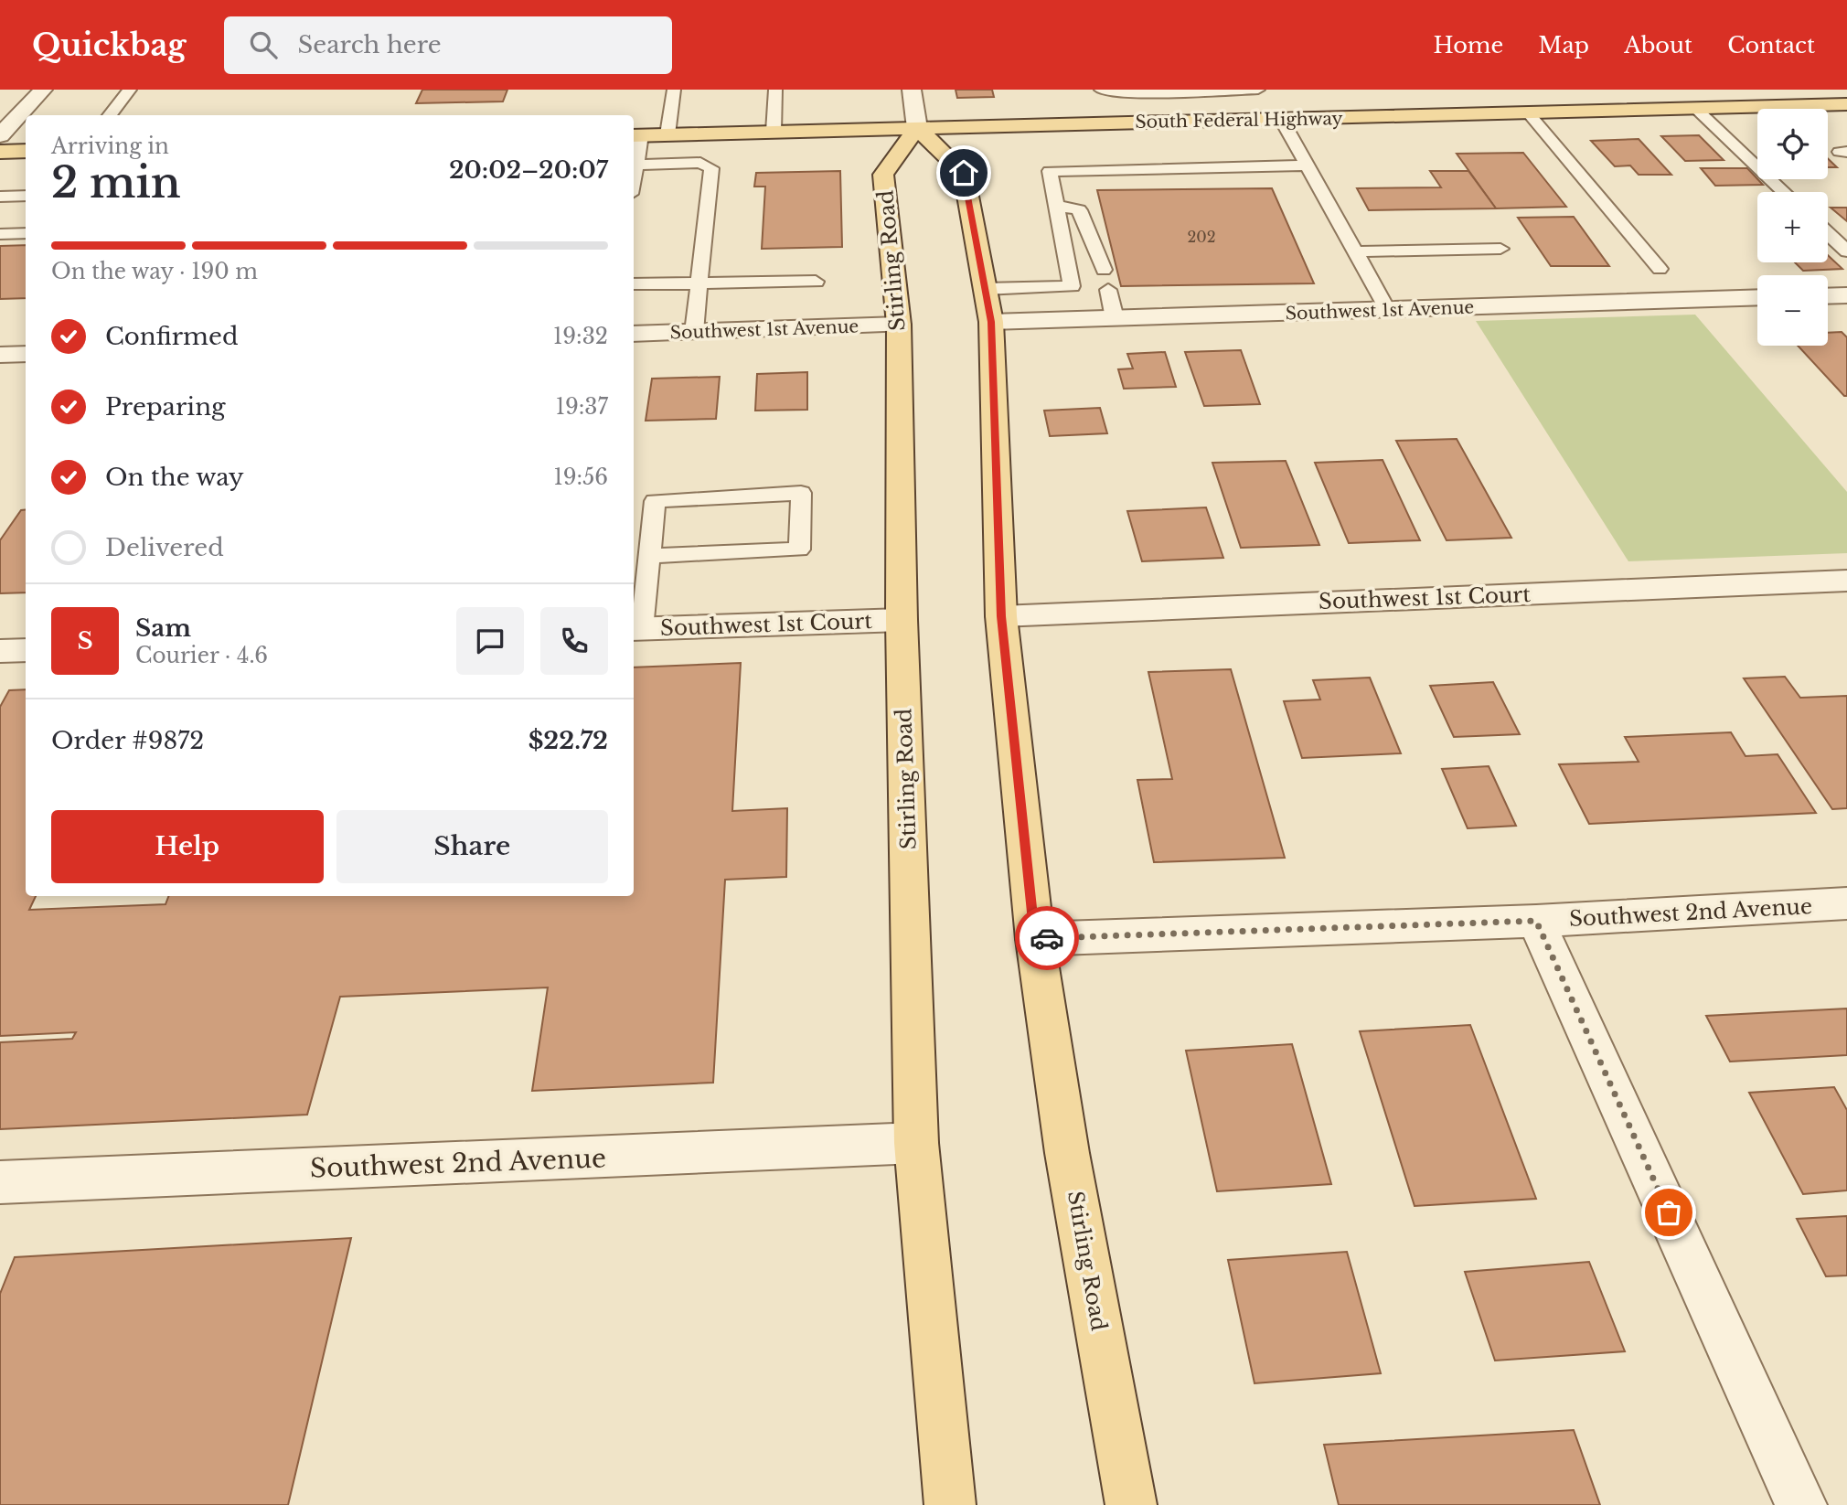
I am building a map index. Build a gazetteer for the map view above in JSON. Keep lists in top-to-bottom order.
{
  "streets": {
    "main road": ["South Federal Highway", "Stirling Road"],
    "street": ["Southwest 1st Avenue", "Southwest 1st Court", "Southwest 2nd Avenue"]
  },
  "crossings": [
    ["South Federal Highway", "Stirling Road"],
    ["Stirling Road", "Southwest 1st Avenue"],
    ["Stirling Road", "Southwest 1st Court"],
    ["Stirling Road", "Southwest 2nd Avenue"]
  ],
  "house_numbers": ["202"],
  "page": {
    "header": "Quickbag",
    "search": "Search here",
    "nav": [
      "Home",
      "Map",
      "About",
      "Contact"
    ],
    "map_buttons": ["+", "−"],
    "heading": ["2 min", "Arriving in", "20:02–20:07"],
    "panel": [
      "Sam",
      "Courier · 4.6",
      "Order #9872",
      "$22.72"
    ],
    "bar": "On the way · 190 m",
    "list": [
      ["Confirmed", "19:32"],
      ["Preparing", "19:37"],
      ["On the way", "19:56"],
      "Delivered"
    ],
    "round": "S",
    "buttons": ["Help", "Share"]
  }
}
